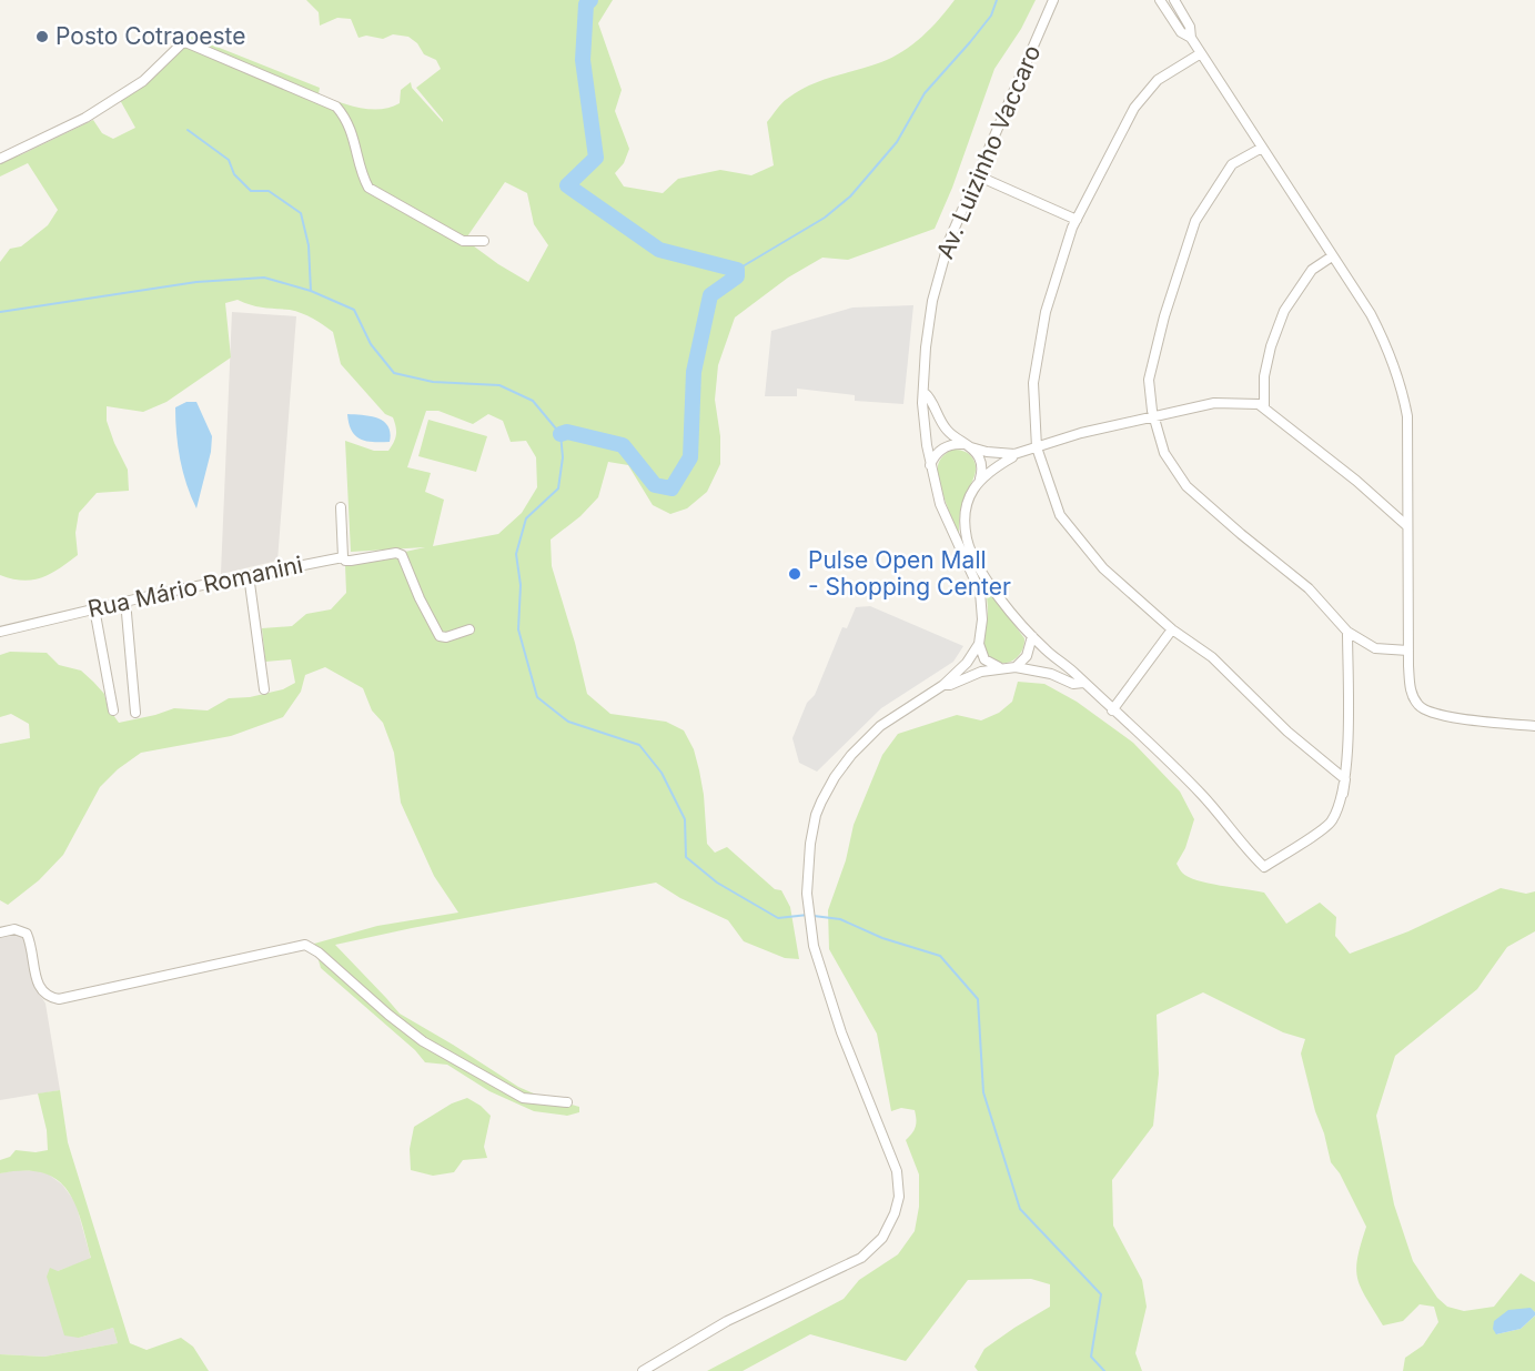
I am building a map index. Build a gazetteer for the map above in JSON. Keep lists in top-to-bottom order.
{
  "streets": {
    "street": ["Av. Luizinho Vaccaro", "Rua Mário Romanini"]
  },
  "places": ["Posto Cotraoeste", "Pulse Open Mall - Shopping Center"]
}
